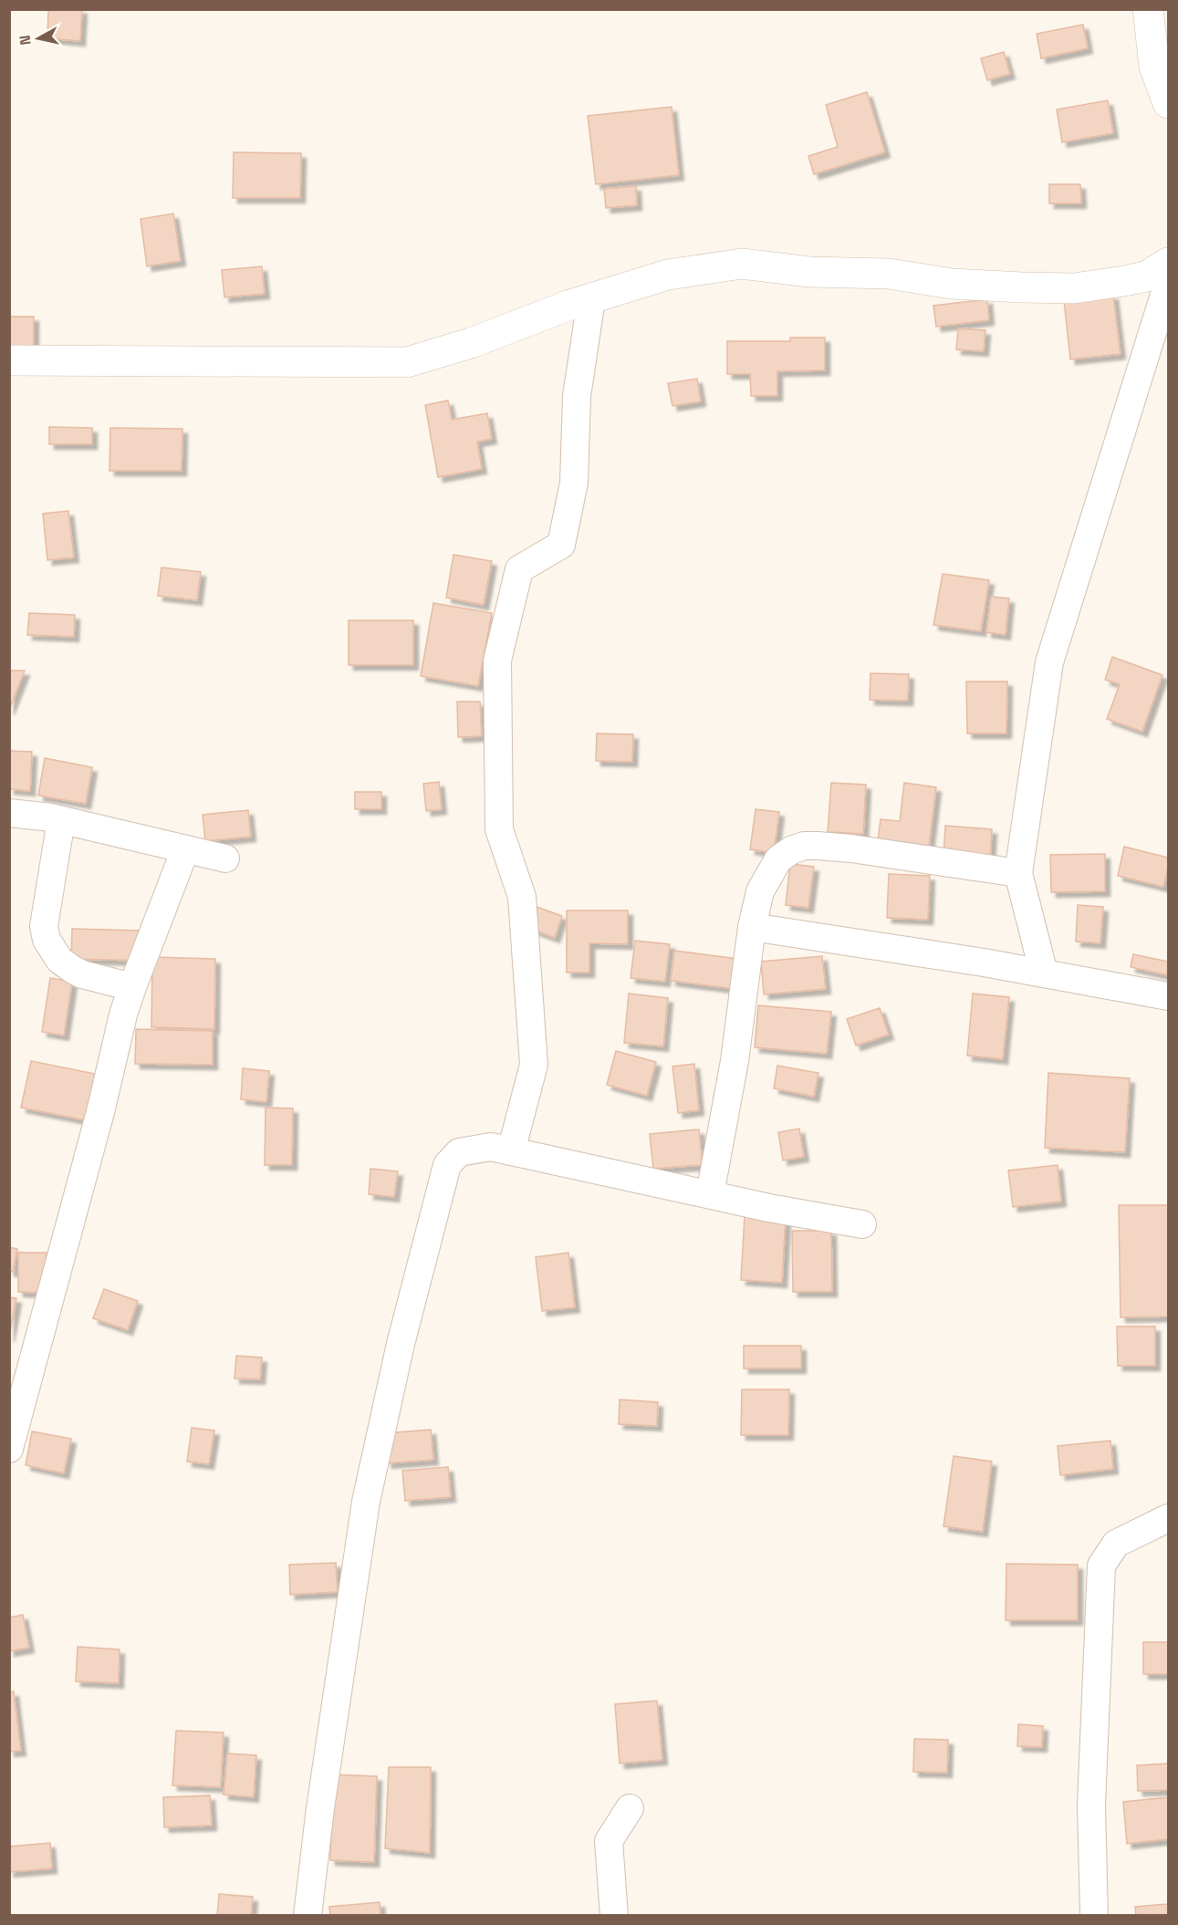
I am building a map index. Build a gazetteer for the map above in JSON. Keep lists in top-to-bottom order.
{
  "north": "left"
}
